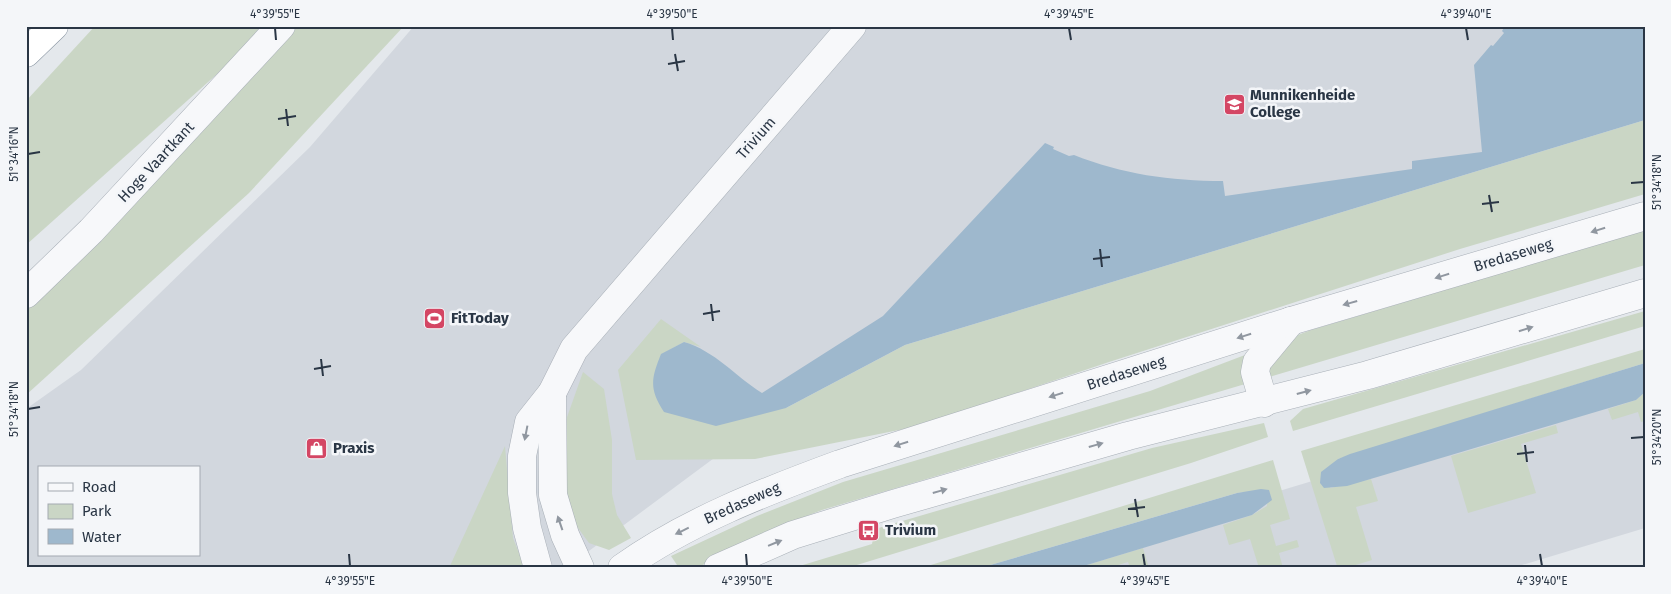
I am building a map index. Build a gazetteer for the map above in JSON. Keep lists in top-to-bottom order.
{
  "streets": {
    "street": ["Trivium", "Hoge Vaartkant", "Bredaseweg"]
  },
  "places": {
    "school or university": ["Munnikenheide College"],
    "sports": ["FitToday"],
    "shop": ["Praxis"],
    "bus stop": ["Trivium"]
  },
  "legend": ["Road", "Park", "Water"],
  "coordinates": [
    "4°39'55\"E",
    "4°39'50\"E",
    "4°39'45\"E",
    "4°39'40\"E",
    "51°34'16\"N",
    "51°34'18\"N",
    "51°34'20\"N"
  ]
}
